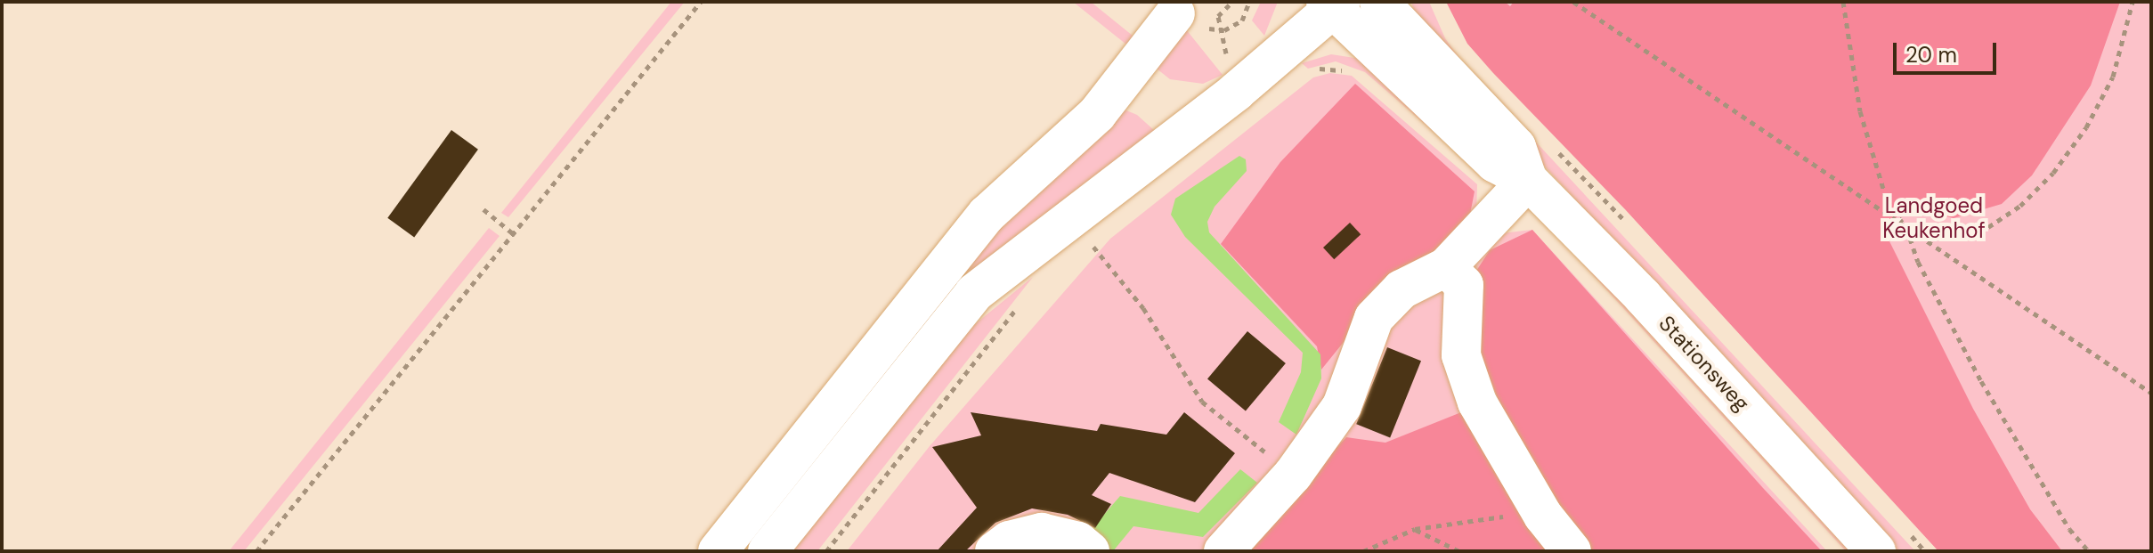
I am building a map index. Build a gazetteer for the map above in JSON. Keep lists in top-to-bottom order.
{
  "streets": {
    "street": ["Stationsweg"]
  },
  "parks": ["Landgoed Keukenhof"],
  "scale_bar": "20 m"
}
